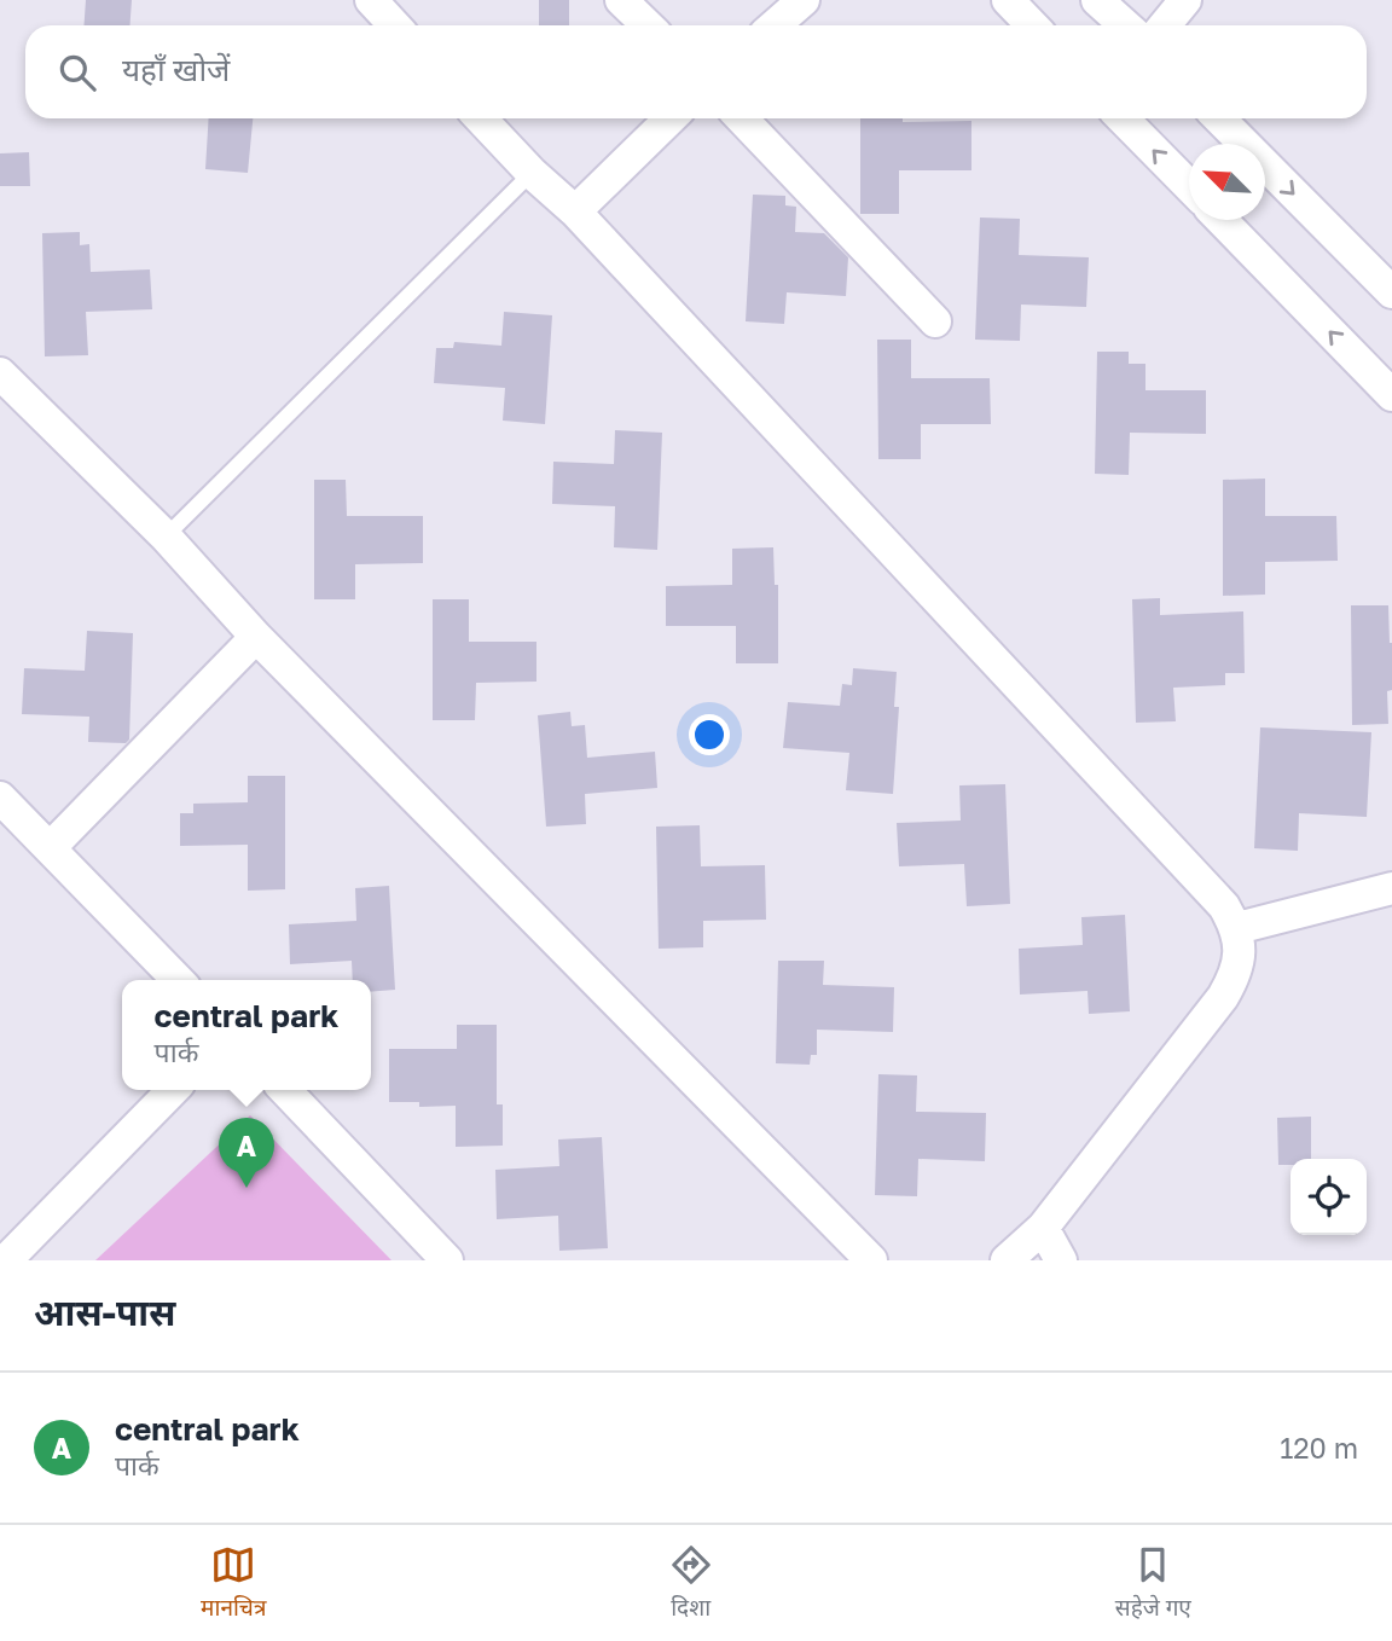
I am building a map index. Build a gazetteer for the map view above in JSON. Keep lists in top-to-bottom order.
{
  "north": "top left",
  "page": {
    "search": "यहाँ खोजें",
    "popup": ["central park", "पार्क"],
    "pins": "A",
    "heading": "आस-पास",
    "list": [
      {
        "mark": "A",
        "name": "central park",
        "note": "पार्क",
        "value": "120 m"
      }
    ],
    "nav": ["मानचित्र", "दिशा", "सहेजे गए"]
  }
}
